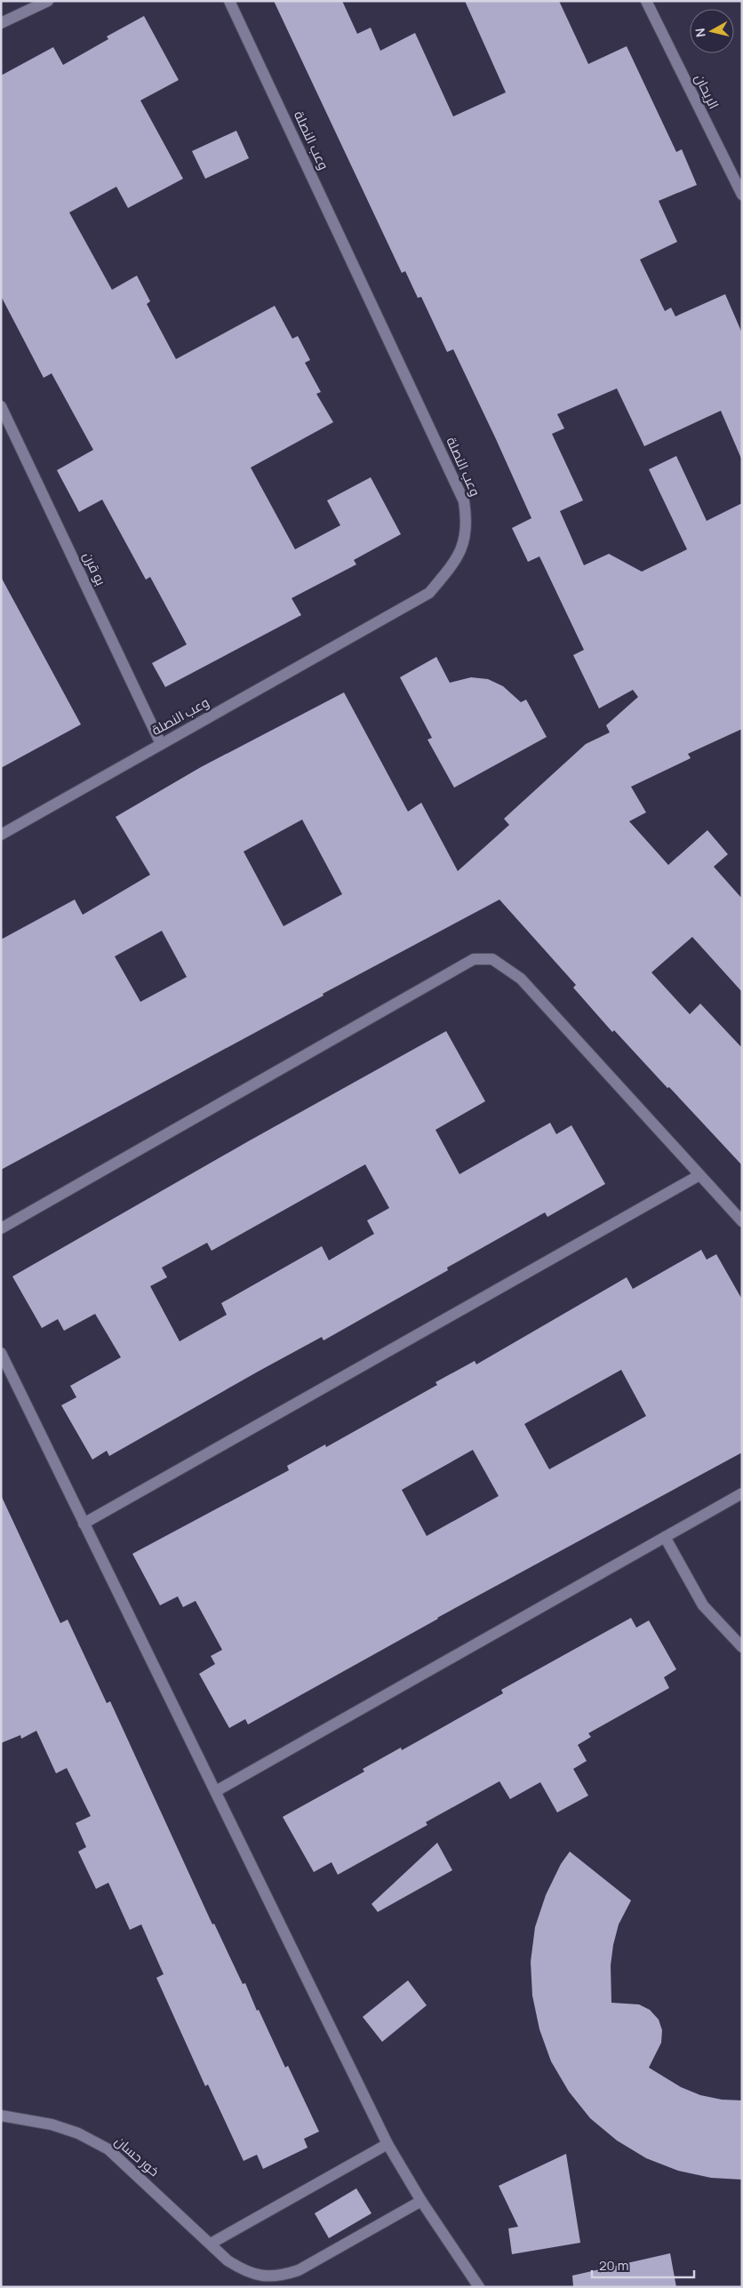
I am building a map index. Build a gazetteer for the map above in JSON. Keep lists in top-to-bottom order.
{
  "streets": {
    "street": [
      "الريحان",
      "وعب النصلة",
      "بو قرن",
      "خور حسان"
    ]
  },
  "crossings": [
    ["وعب النصلة", "بو قرن"]
  ],
  "scale_bar": "20 m",
  "north": "left"
}
